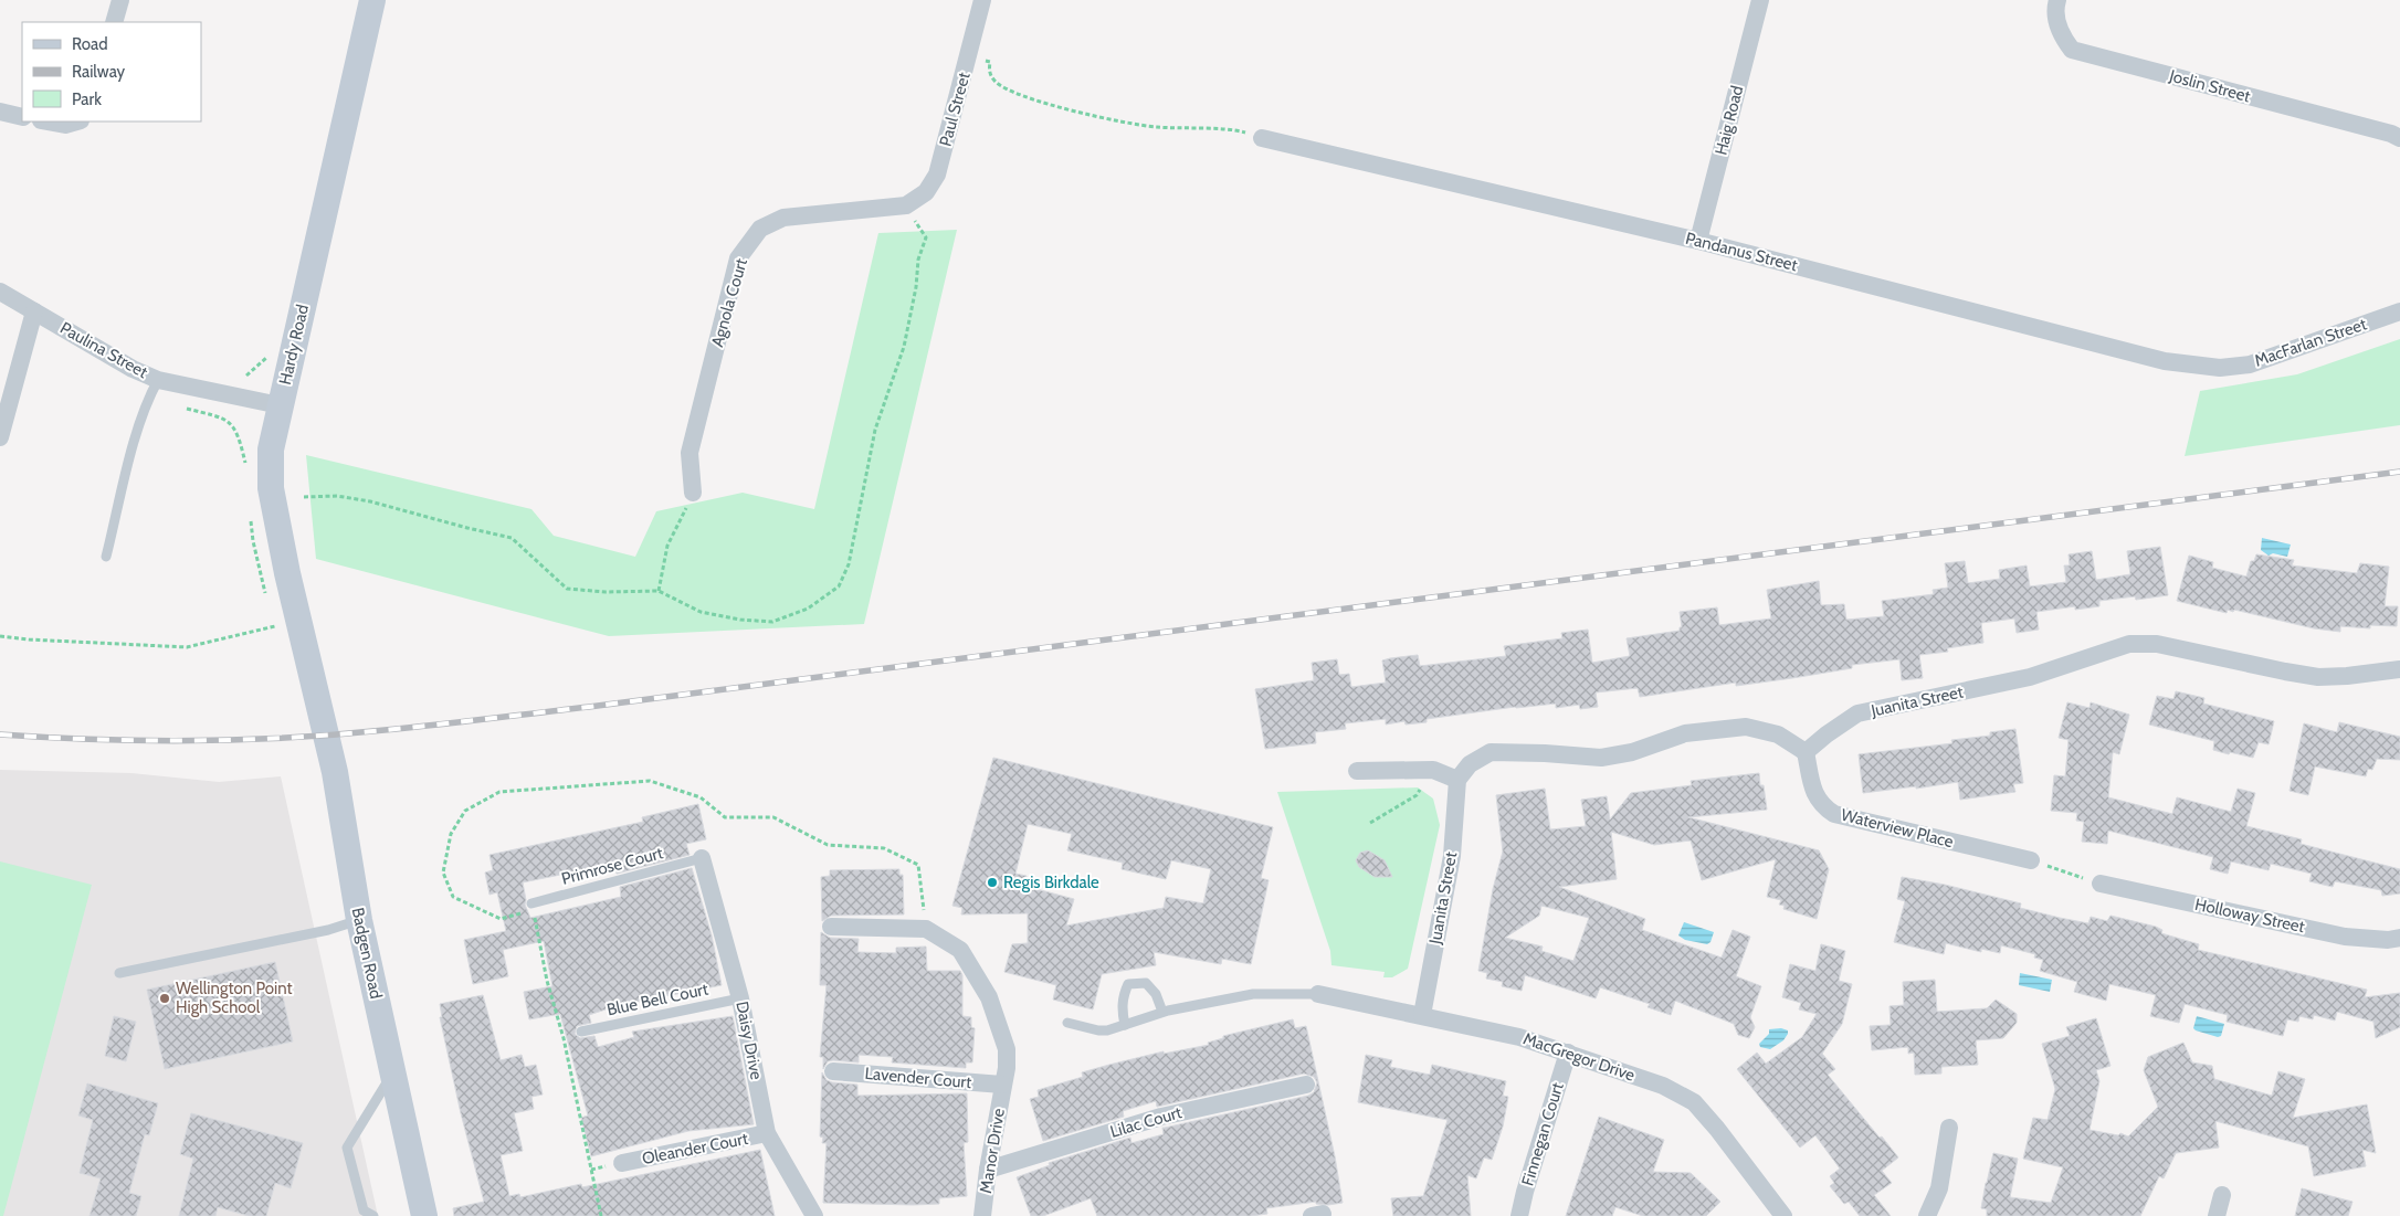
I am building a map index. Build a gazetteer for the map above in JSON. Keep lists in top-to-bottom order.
{
  "streets": {
    "street": [
      "Joslin Street",
      "Paul Street",
      "Haig Road",
      "Pandanus Street",
      "Agnola Court",
      "MacFarlan Street",
      "Hardy Road",
      "Paulina Street",
      "Juanita Street",
      "Waterview Place",
      "Holloway Street",
      "Badgen Road",
      "Daisy Drive",
      "MacGregor Drive",
      "Lavender Court",
      "Lilac Court",
      "Finnegan Court",
      "Oleander Court",
      "Manor Drive"
    ],
    "lane": ["Primrose Court", "Blue Bell Court"]
  },
  "crossings": [
    ["Paul Street", "Agnola Court"],
    ["Haig Road", "Pandanus Street"],
    ["Pandanus Street", "MacFarlan Street"],
    ["Hardy Road", "Paulina Street"],
    ["Hardy Road", "Badgen Road"],
    ["Juanita Street", "Waterview Place"],
    ["Juanita Street", "MacGregor Drive"],
    ["Primrose Court", "Daisy Drive"],
    ["Blue Bell Court", "Daisy Drive"],
    ["Daisy Drive", "Oleander Court"],
    ["MacGregor Drive", "Finnegan Court"],
    ["Lavender Court", "Manor Drive"],
    ["Lilac Court", "Manor Drive"]
  ],
  "places": ["Regis Birkdale", "Wellington Point High School"],
  "legend": ["Road", "Railway", "Park"]
}
